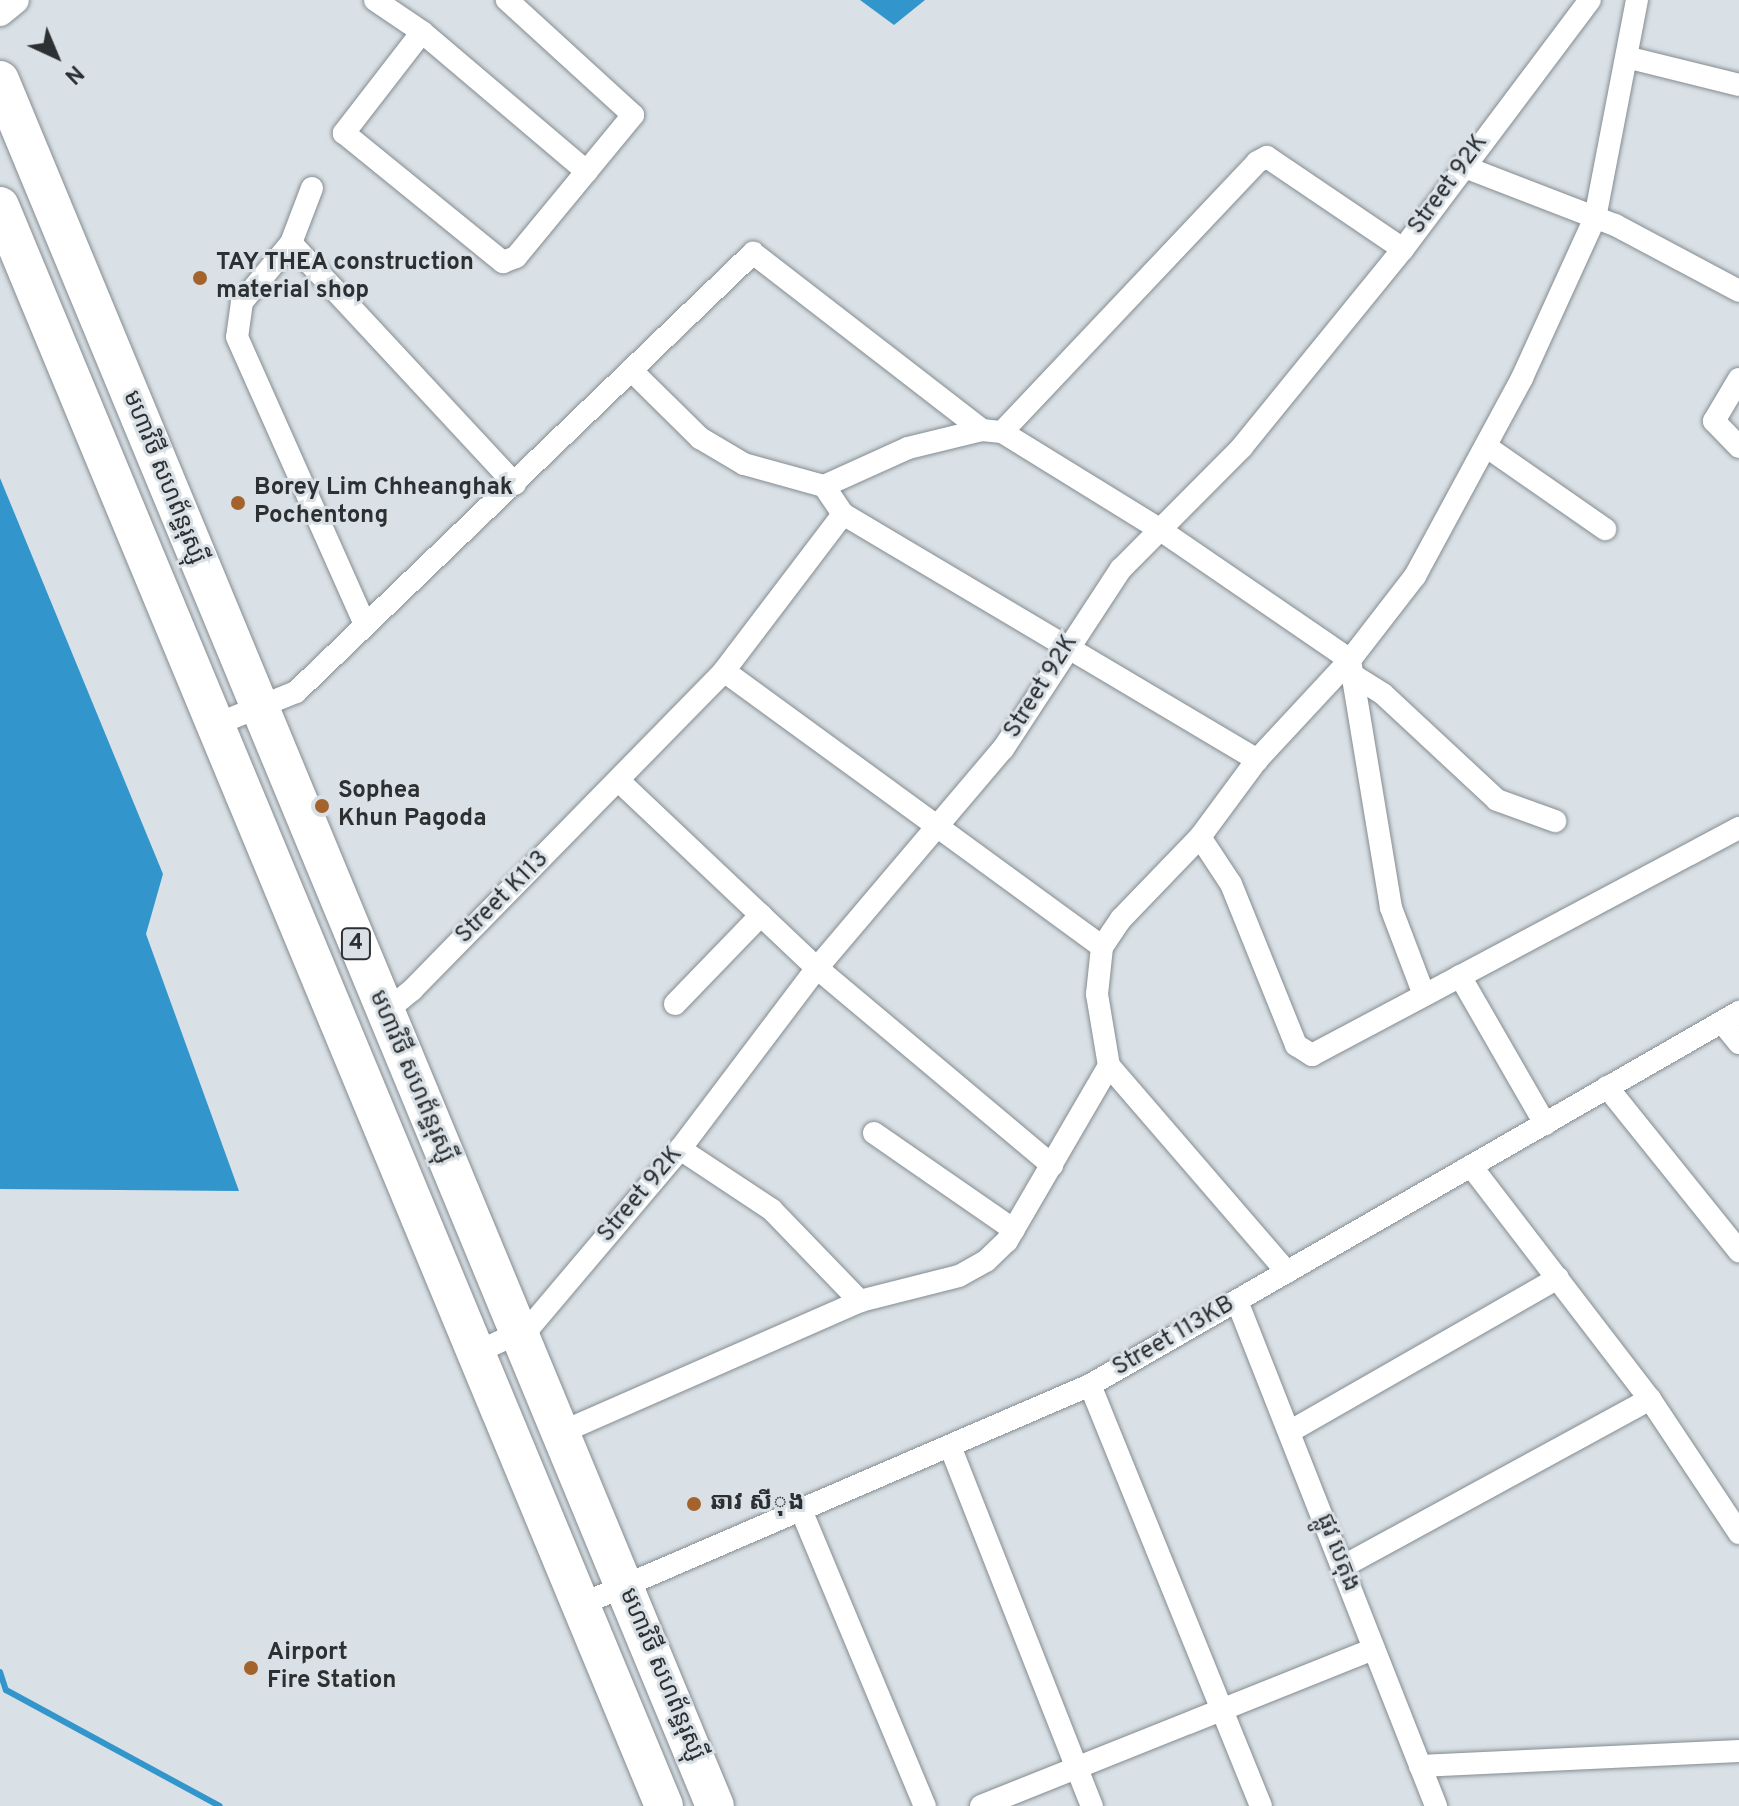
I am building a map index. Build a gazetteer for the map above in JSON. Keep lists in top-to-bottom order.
{
  "streets": {
    "highway": ["មហាវិថី សហព័ន្ធរុស្ស៊ី", "4"],
    "street": [
      "Street 92K",
      "Street K113",
      "Street 113KB",
      "ផ្លូវ បេតុង"
    ]
  },
  "crossings": [
    ["Street 92K", "មហាវិថី សហព័ន្ធរុស្ស៊ី"],
    ["មហាវិថី សហព័ន្ធរុស្ស៊ី", "Street K113"],
    ["មហាវិថី សហព័ន្ធរុស្ស៊ី", "Street 113KB"],
    ["Street 113KB", "ផ្លូវ បេតុង"]
  ],
  "places": [
    "TAY THEA construction material shop",
    "Borey Lim Chheanghak Pochentong",
    "Sophea Khun Pagoda",
    "ឆាវ សីុង",
    "Airport Fire Station"
  ],
  "north": "bottom right"
}
